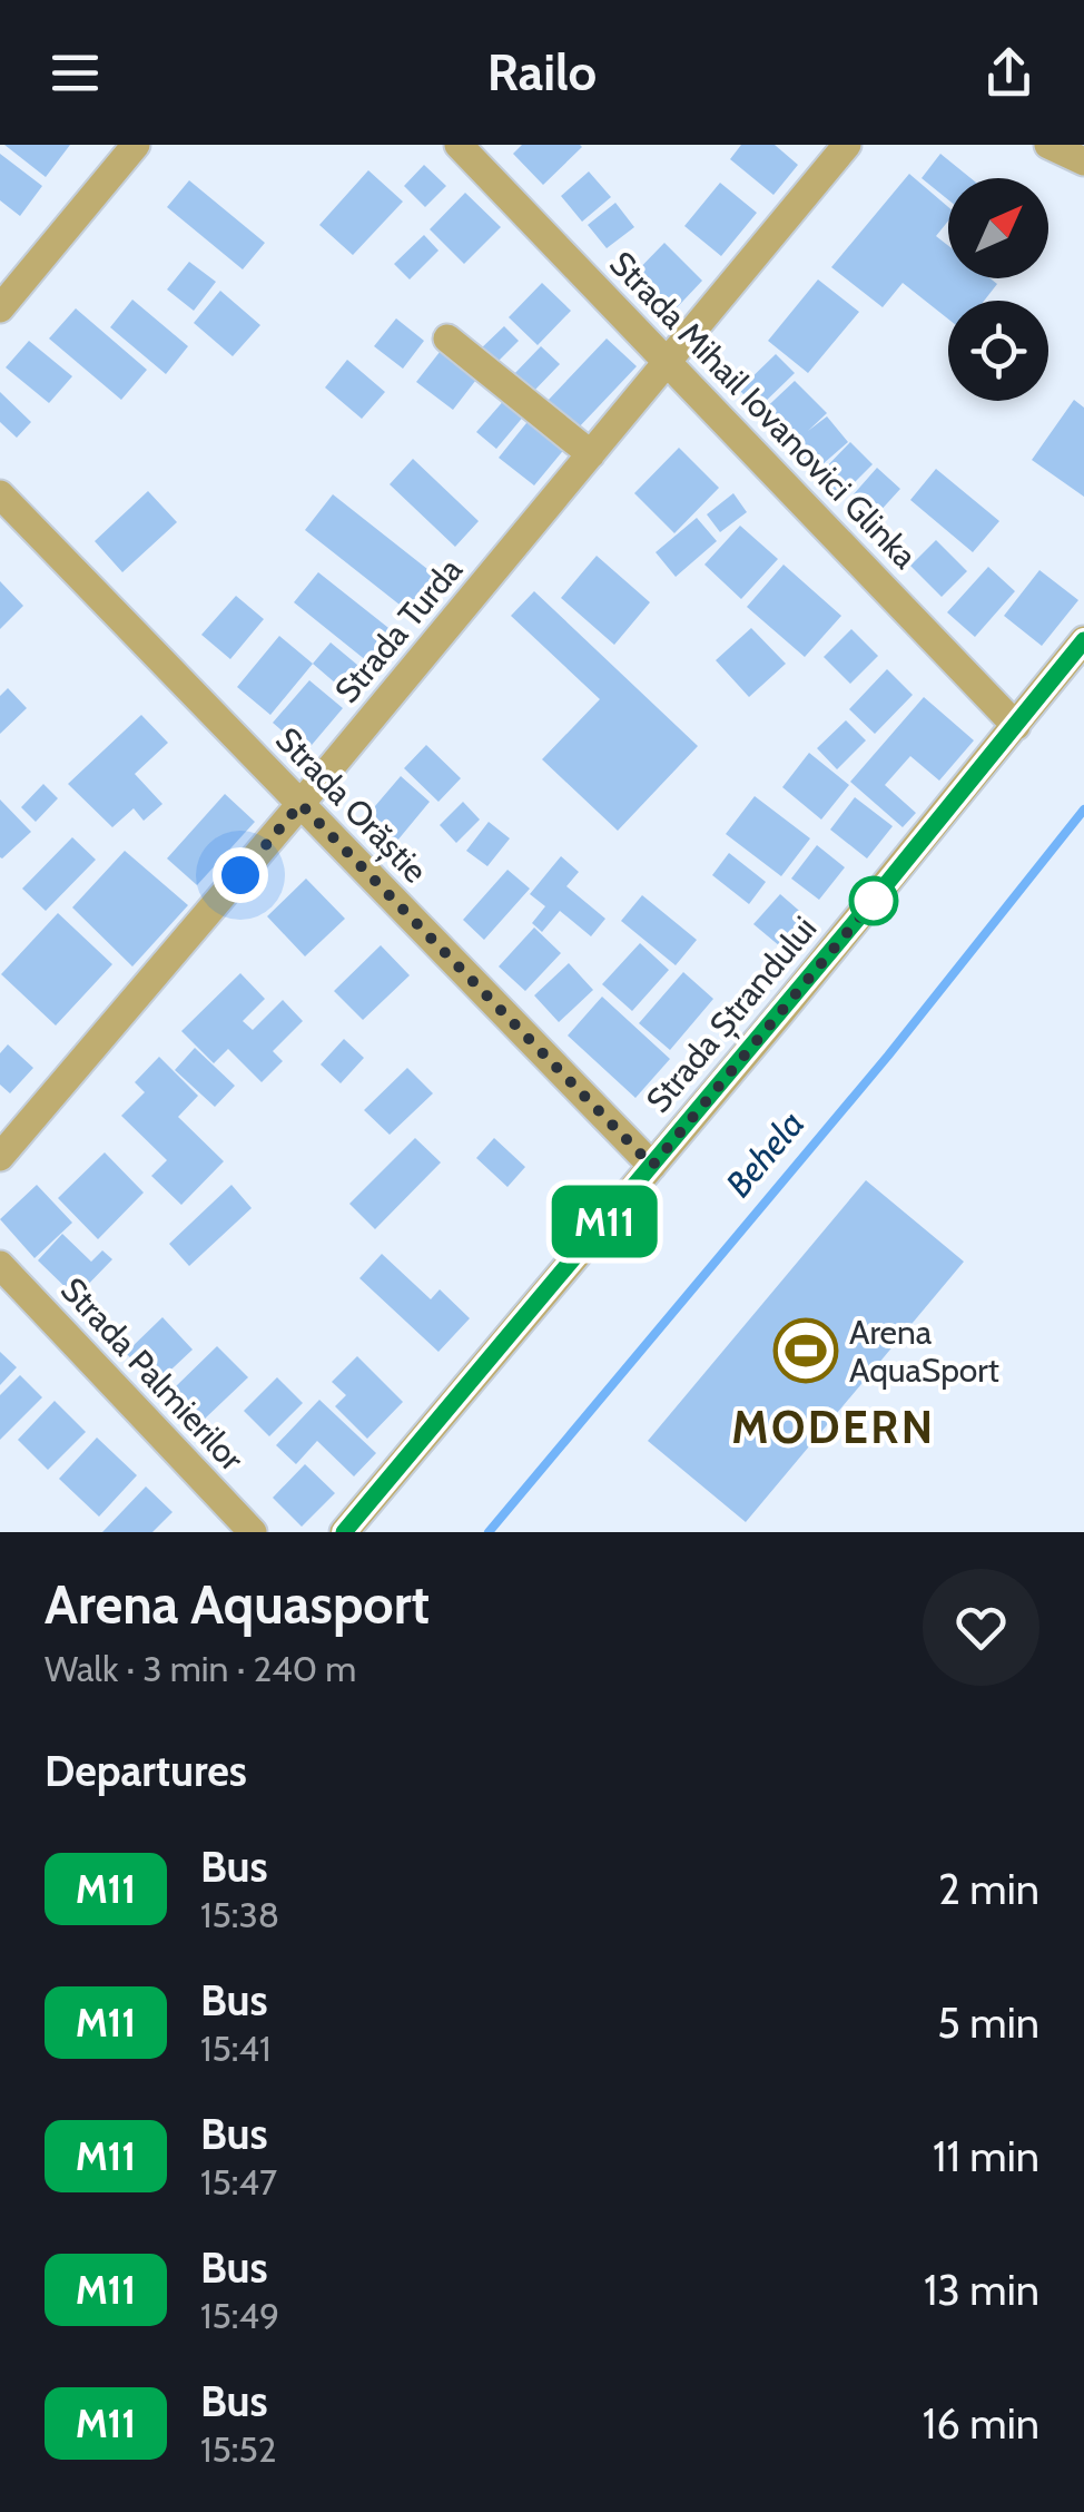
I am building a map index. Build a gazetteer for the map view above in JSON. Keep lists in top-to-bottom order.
{
  "streets": {
    "street": [
      "Strada Mihail Iovanovici Glinka",
      "Strada Turda",
      "Strada Orăștie",
      "Strada Ștrandului",
      "Strada Palmierilor"
    ]
  },
  "crossings": [
    ["Strada Mihail Iovanovici Glinka", "Strada Turda"],
    ["Strada Mihail Iovanovici Glinka", "Strada Ștrandului"],
    ["Strada Turda", "Strada Orăștie"],
    ["Strada Orăștie", "Strada Ștrandului"]
  ],
  "districts": ["MODERN"],
  "water": ["Behela"],
  "places": {
    "sports": ["Arena AquaSport"]
  },
  "lines": ["bus line M11"],
  "north": "top right",
  "page": {
    "header": "Railo",
    "on_map": "M11",
    "heading": [
      ["Arena Aquasport", "Walk · 3 min · 240 m"],
      "Departures"
    ],
    "list": [
      {
        "mark": "M11",
        "name": "Bus",
        "note": "15:38",
        "value": "2 min"
      },
      {
        "mark": "M11",
        "name": "Bus",
        "note": "15:41",
        "value": "5 min"
      },
      {
        "mark": "M11",
        "name": "Bus",
        "note": "15:47",
        "value": "11 min"
      },
      {
        "mark": "M11",
        "name": "Bus",
        "note": "15:49",
        "value": "13 min"
      },
      {
        "mark": "M11",
        "name": "Bus",
        "note": "15:52",
        "value": "16 min"
      }
    ]
  }
}
